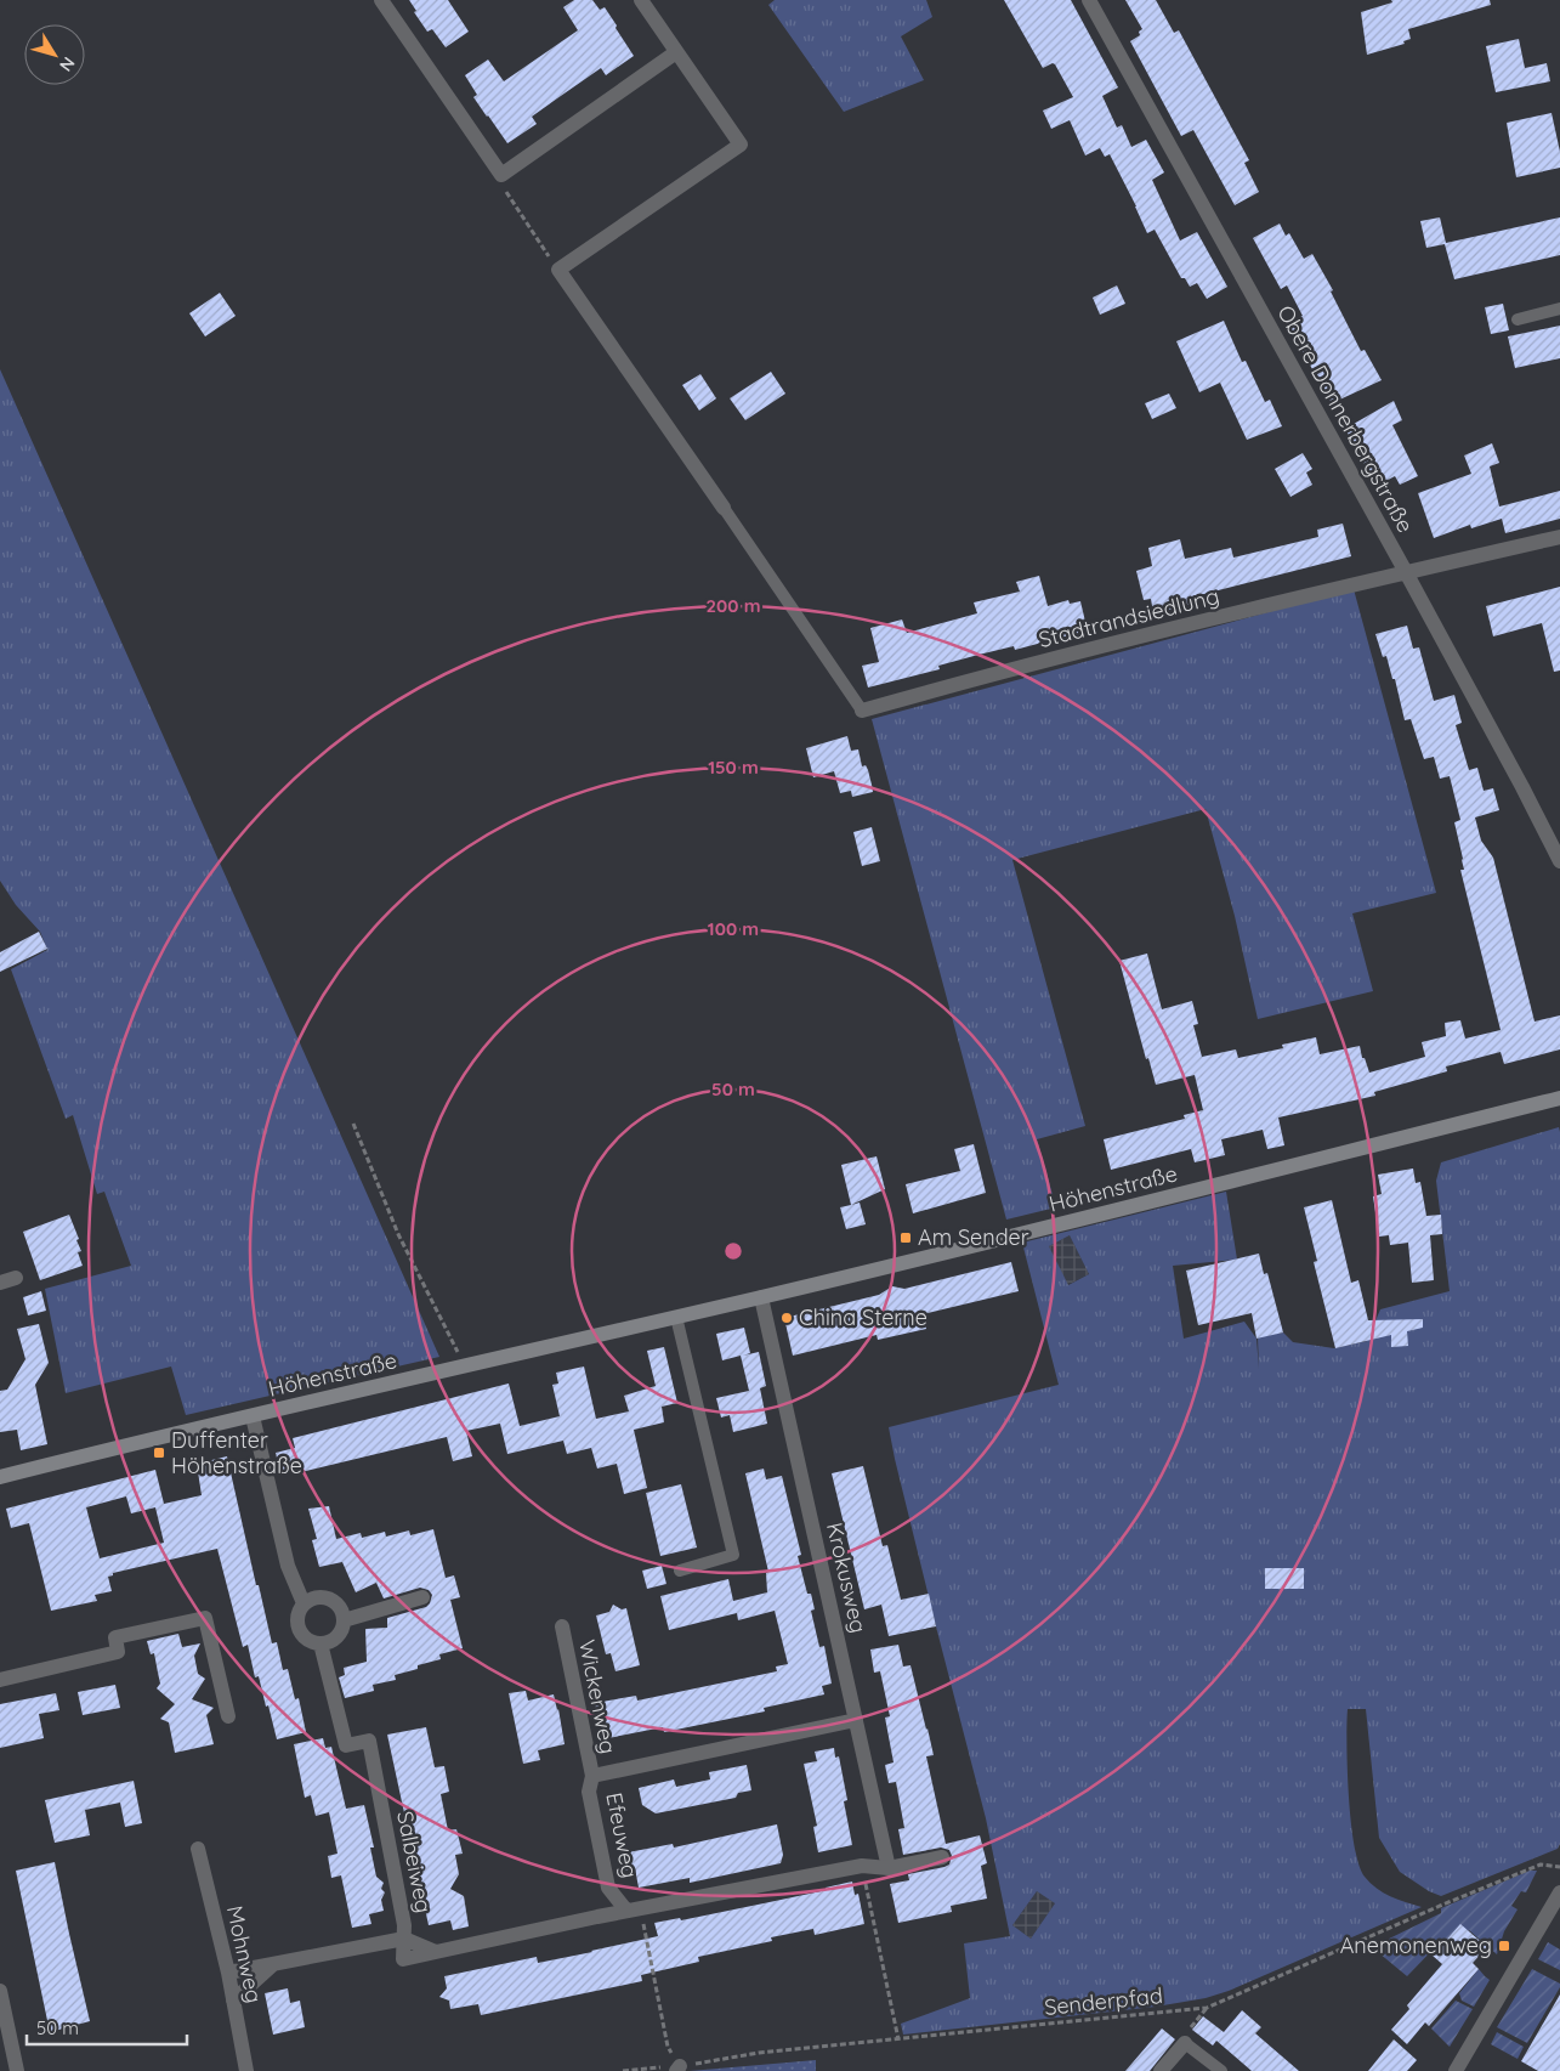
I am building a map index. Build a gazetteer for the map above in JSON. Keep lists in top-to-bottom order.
{
  "streets": {
    "street": [
      "Obere Donnerbergstraße",
      "Stadtrandsiedlung",
      "Höhenstraße",
      "Krokusweg",
      "Wickenweg",
      "Efeuweg",
      "Salbeiweg",
      "Mohnweg"
    ],
    "path": ["Senderpfad"]
  },
  "crossings": [
    ["Obere Donnerbergstraße", "Stadtrandsiedlung"],
    ["Höhenstraße", "Krokusweg"],
    ["Krokusweg", "Efeuweg"],
    ["Wickenweg", "Efeuweg"],
    ["Efeuweg", "Salbeiweg"]
  ],
  "places": {
    "transit": ["Am Sender", "Duffenter Höhenstraße", "Anemonenweg"],
    "other": ["China Sterne"]
  },
  "scale_bar": "50 m",
  "north": "bottom right",
  "rings": [
    "200 m",
    "150 m",
    "100 m",
    "50 m"
  ]
}
